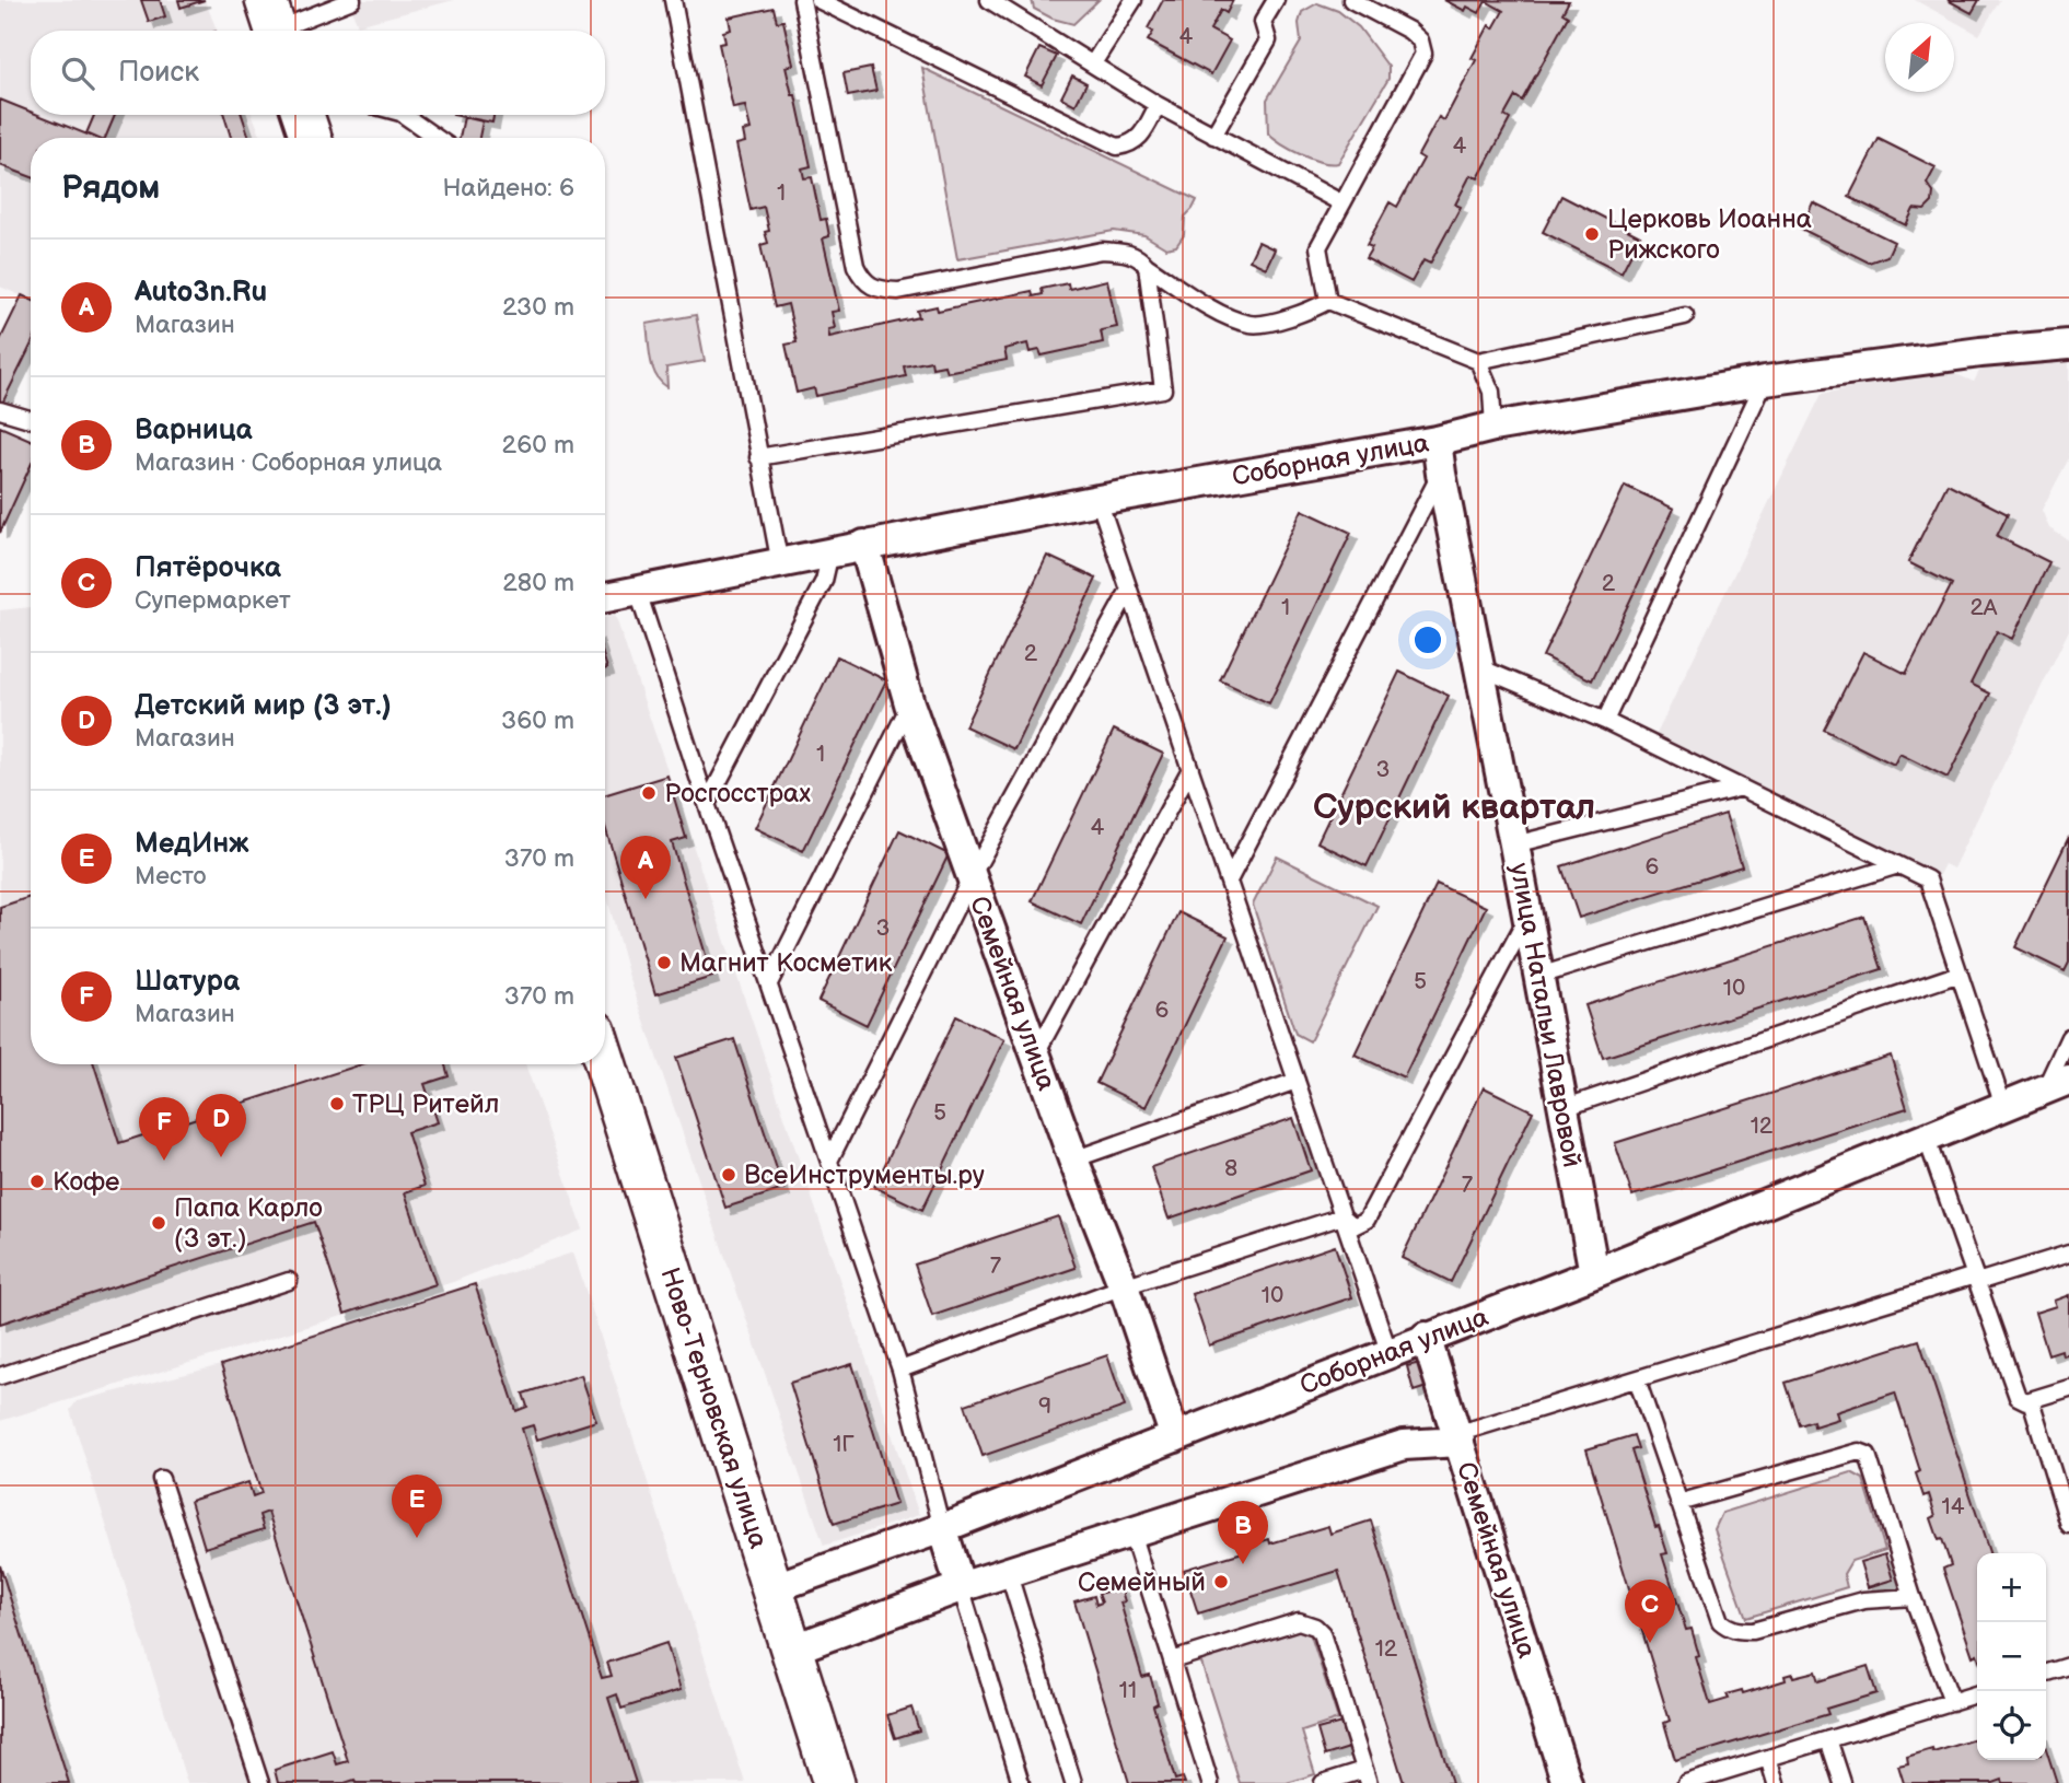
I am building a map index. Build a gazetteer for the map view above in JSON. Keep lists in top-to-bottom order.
{
  "streets": {
    "main road": ["Ново-Терновская улица"],
    "street": ["Соборная улица", "Семейная улица", "улица Натальи Лавровой"]
  },
  "crossings": [
    ["Соборная улица", "Семейная улица"],
    ["Соборная улица", "улица Натальи Лавровой"],
    ["Соборная улица", "Ново-Терновская улица"]
  ],
  "districts": ["Сурский квартал"],
  "places": [
    "Церковь Иоанна Рижского",
    "Росгосстрах",
    "Магнит Косметик",
    "ТРЦ Ритейл",
    "ВсеИнструменты.ру",
    "Кофе",
    "Папа Карло (3 эт.)",
    "Семейный"
  ],
  "house_numbers": [
    "4",
    "4",
    "1",
    "2",
    "1",
    "2А",
    "2",
    "1",
    "3",
    "4",
    "6",
    "3",
    "5",
    "10",
    "6",
    "5",
    "12",
    "8",
    "7",
    "7",
    "10",
    "9",
    "1Г",
    "14",
    "12",
    "11"
  ],
  "north": "top right",
  "page": {
    "search": "Поиск",
    "heading": ["Рядом", "Найдено: 6"],
    "list": [
      {
        "mark": "A",
        "name": "Auto3n.Ru",
        "note": "Магазин",
        "value": "230 m"
      },
      {
        "mark": "B",
        "name": "Варница",
        "note": "Магазин · Соборная улица",
        "value": "260 m"
      },
      {
        "mark": "C",
        "name": "Пятёрочка",
        "note": "Супермаркет",
        "value": "280 m"
      },
      {
        "mark": "D",
        "name": "Детский мир (3 эт.)",
        "note": "Магазин",
        "value": "360 m"
      },
      {
        "mark": "E",
        "name": "МедИнж",
        "note": "Место",
        "value": "370 m"
      },
      {
        "mark": "F",
        "name": "Шатура",
        "note": "Магазин",
        "value": "370 m"
      }
    ],
    "pins": [
      "A",
      "D",
      "F",
      "E",
      "B",
      "C"
    ],
    "map_buttons": ["+", "−"]
  }
}
